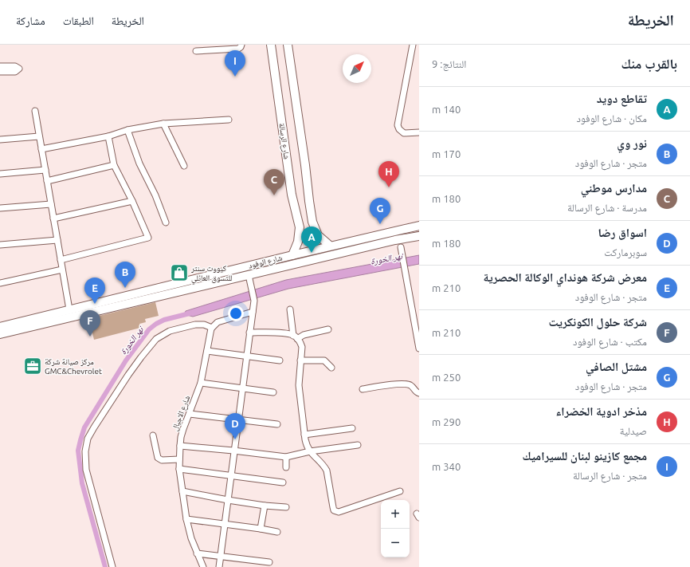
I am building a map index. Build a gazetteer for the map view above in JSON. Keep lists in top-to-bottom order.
{
  "streets": {
    "main road": ["شارع الرسالة", "شارع الوفود"],
    "street": ["شارع الاجبال"]
  },
  "crossings": [
    ["شارع الرسالة", "شارع الوفود"]
  ],
  "water": ["نهر الخورة"],
  "places": {
    "shop": ["كيووت سنتر للتسوق العائلي"],
    "office": ["مركز صيانة شركة GMC&Chevrolet"]
  },
  "north": "top right",
  "page": {
    "header": "الخريطة",
    "nav": ["الخريطة", "الطبقات", "مشاركة"],
    "heading": ["بالقرب منك", "النتائج: 9"],
    "pins": [
      "I",
      "H",
      "C",
      "G",
      "A",
      "B",
      "E",
      "F",
      "D"
    ],
    "list": [
      {
        "mark": "A",
        "name": "تقاطع دويد",
        "note": "مكان · شارع الوفود",
        "value": "140 m"
      },
      {
        "mark": "B",
        "name": "نور وي",
        "note": "متجر · شارع الوفود",
        "value": "170 m"
      },
      {
        "mark": "C",
        "name": "مدارس موطني",
        "note": "مدرسة · شارع الرسالة",
        "value": "180 m"
      },
      {
        "mark": "D",
        "name": "اسواق رضا",
        "note": "سوبرماركت",
        "value": "180 m"
      },
      {
        "mark": "E",
        "name": "معرض شركة هونداي الوكالة الحصرية",
        "note": "متجر · شارع الوفود",
        "value": "210 m"
      },
      {
        "mark": "F",
        "name": "شركة حلول الكونكريت",
        "note": "مكتب · شارع الوفود",
        "value": "210 m"
      },
      {
        "mark": "G",
        "name": "مشتل الصافي",
        "note": "متجر · شارع الوفود",
        "value": "250 m"
      },
      {
        "mark": "H",
        "name": "مذخر ادوية الخضراء",
        "note": "صيدلية",
        "value": "290 m"
      },
      {
        "mark": "I",
        "name": "مجمع كازينو لبنان للسيراميك",
        "note": "متجر · شارع الرسالة",
        "value": "340 m"
      }
    ],
    "map_buttons": ["+", "−"]
  }
}
